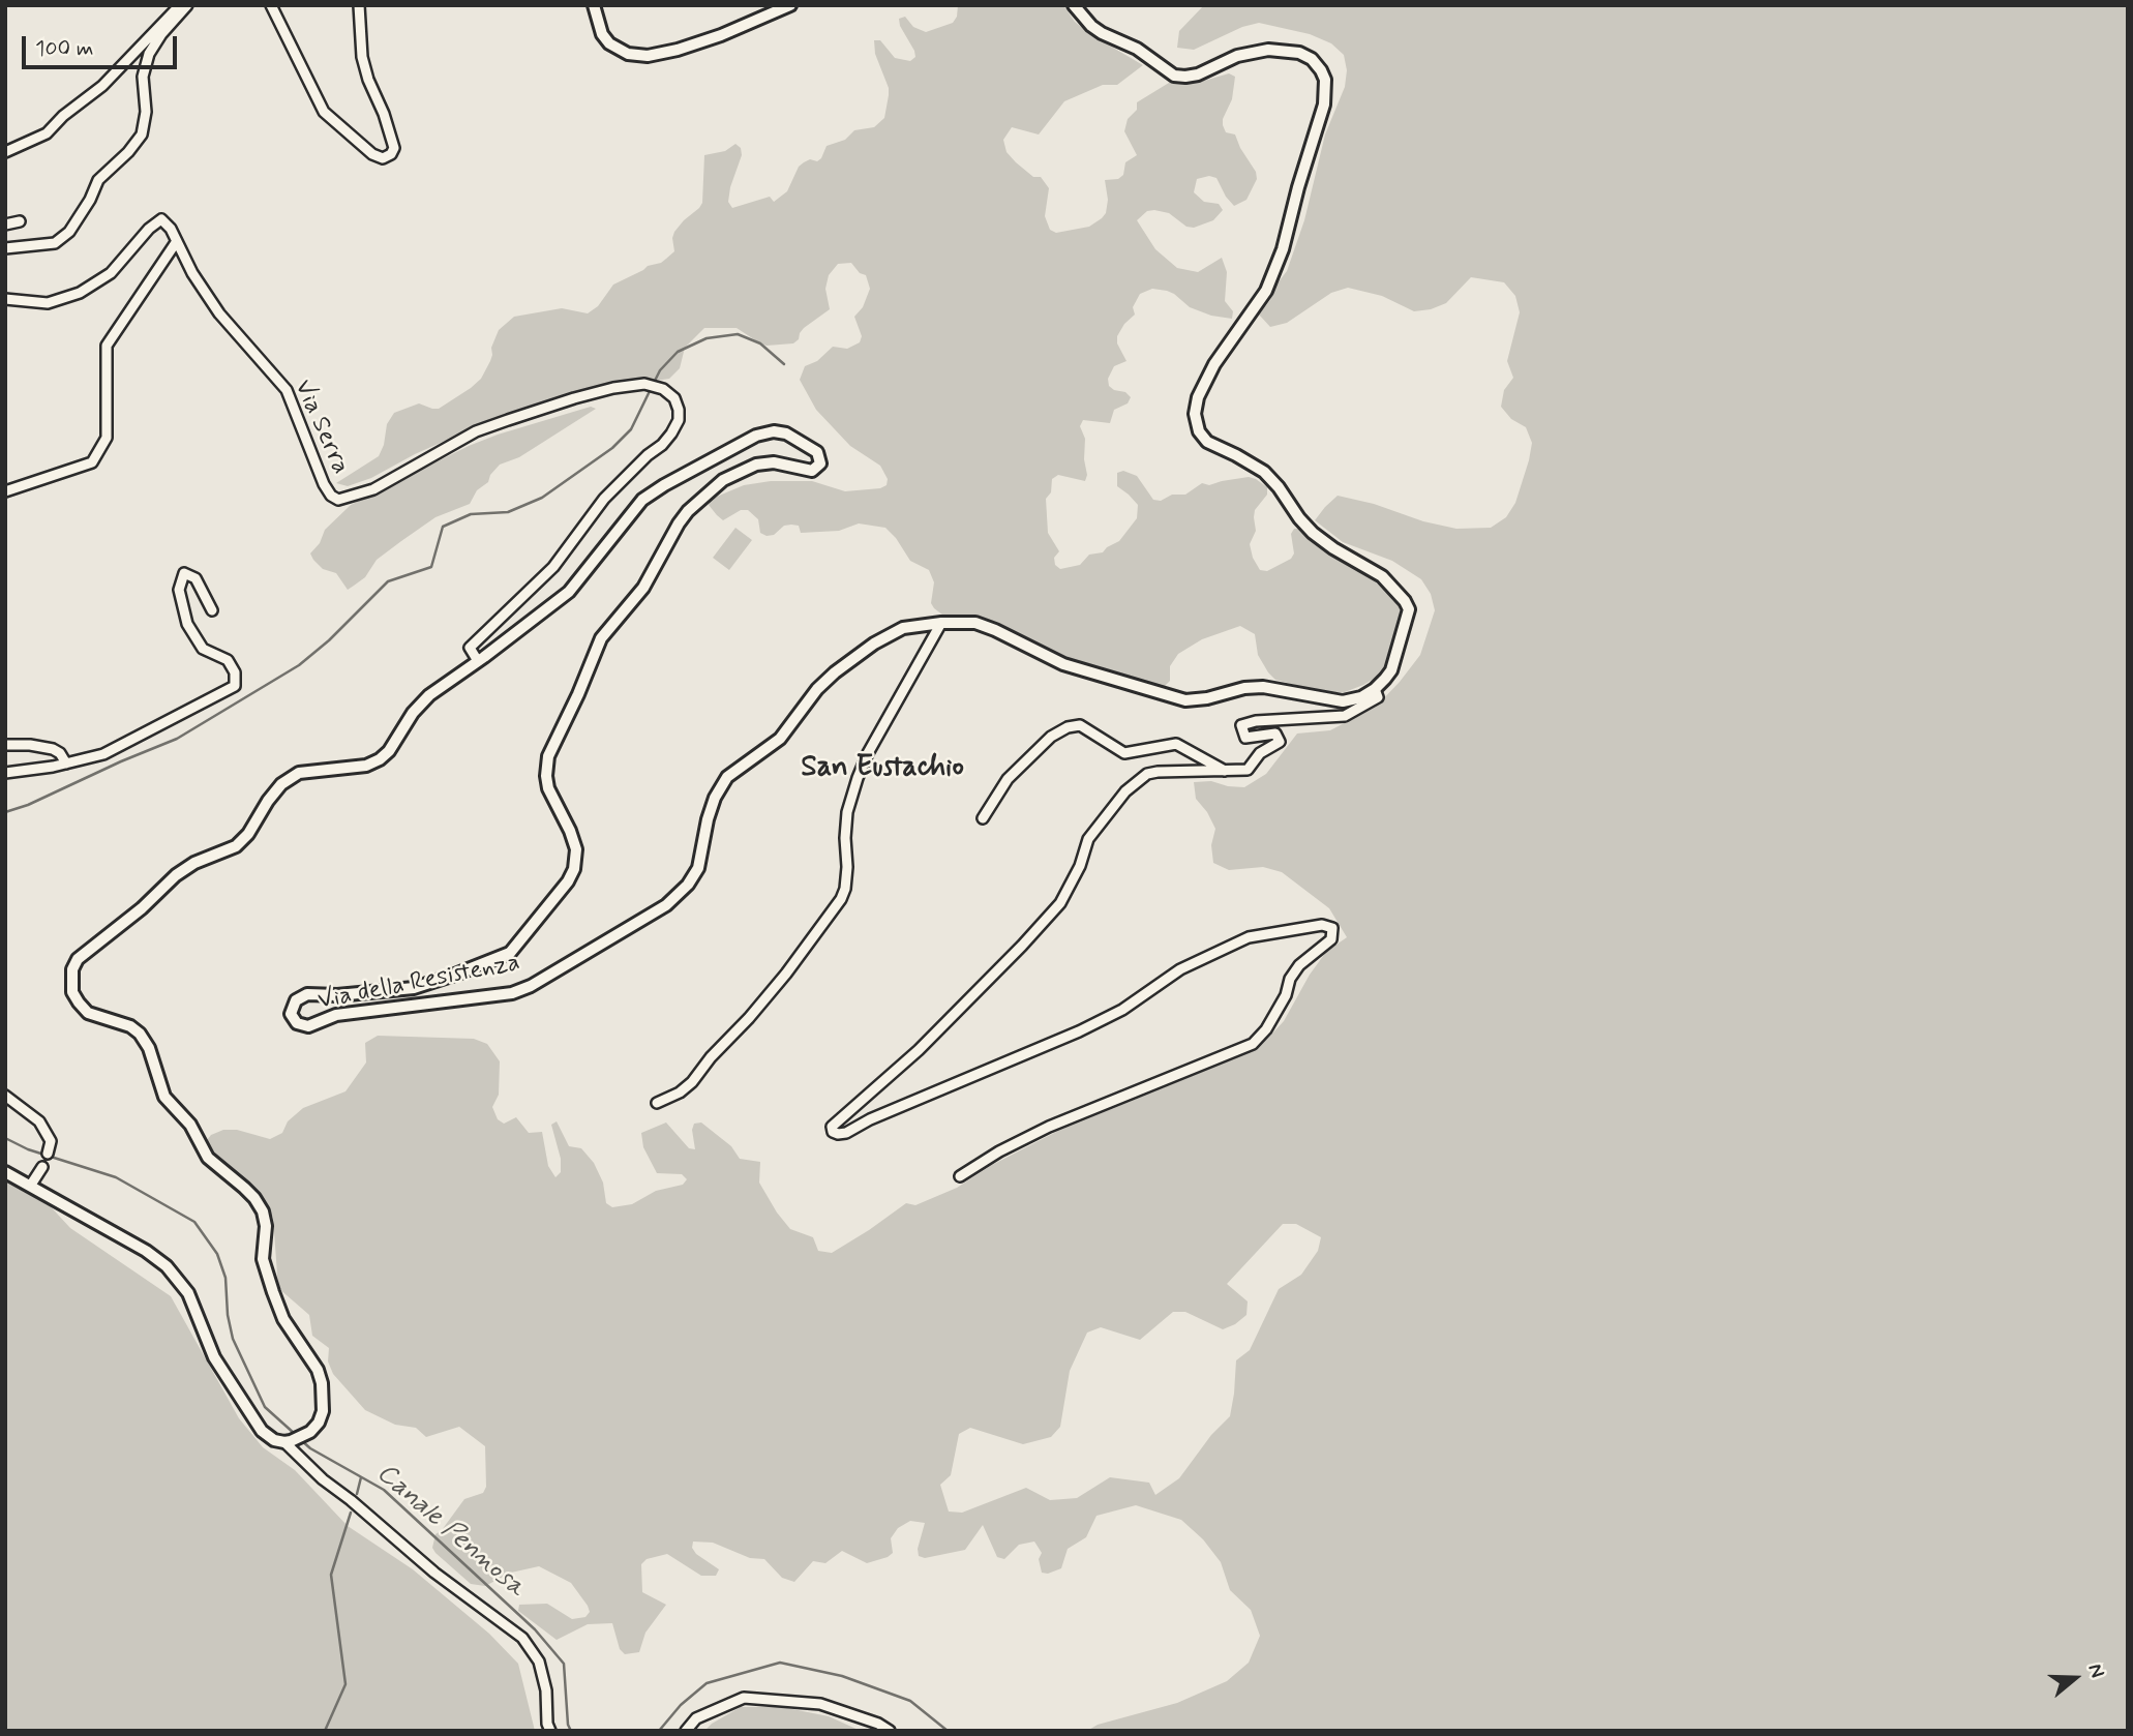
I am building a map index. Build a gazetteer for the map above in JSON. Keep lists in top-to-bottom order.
{
  "streets": {
    "street": ["Via Serra", "Via della Resistenza"]
  },
  "crossings": [
    ["Via Serra", "Via della Resistenza"]
  ],
  "districts": ["San Eustachio"],
  "water": ["Canale Pennosa"],
  "scale_bar": "100 m",
  "north": "right"
}
